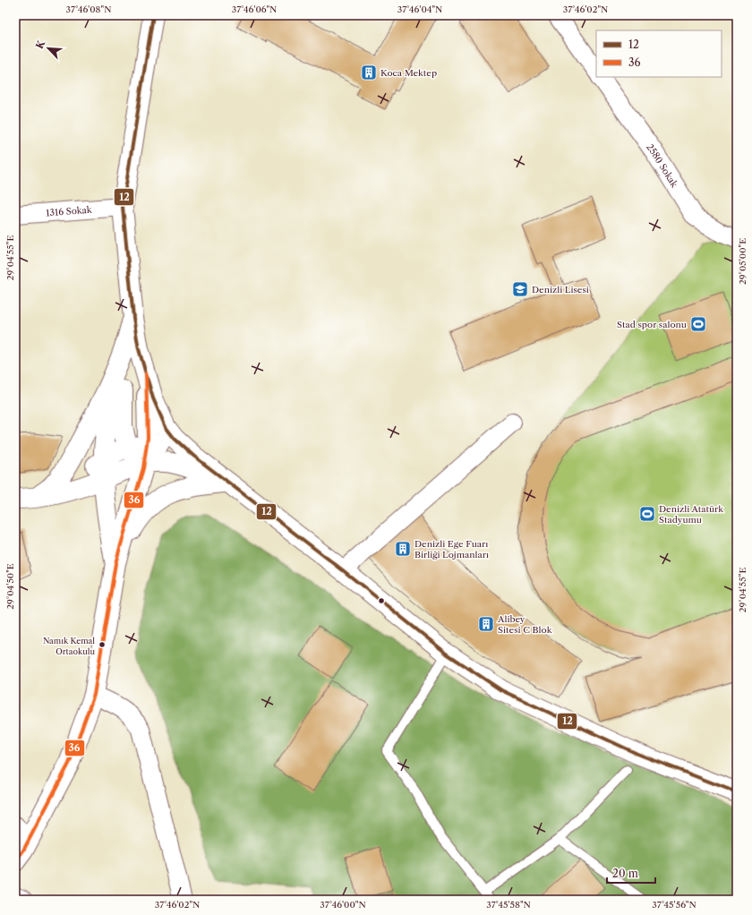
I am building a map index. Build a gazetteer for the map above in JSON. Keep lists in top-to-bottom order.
{
  "streets": {
    "street": ["2580 Sokak", "1316 Sokak"]
  },
  "places": {
    "building": ["Koca Mektep", "Denizli Ege Fuarı Birliği Lojmanları", "Alibey Sitesi C Blok"],
    "school or university": ["Denizli Lisesi"],
    "sports": ["Stad spor salonu", "Denizli Atatürk Stadyumu"],
    "other": ["Namık Kemal Ortaokulu"]
  },
  "lines": ["transit line 12", "transit line 36"],
  "legend": ["12", "36"],
  "scale_bar": "20 m",
  "north": "top left",
  "coordinates": [
    "37°46'08\"N",
    "37°46'06\"N",
    "37°46'04\"N",
    "37°46'02\"N",
    "29°04'55\"E",
    "29°05'00\"E",
    "29°04'50\"E",
    "37°46'00\"N",
    "37°45'58\"N",
    "37°45'56\"N"
  ]
}
